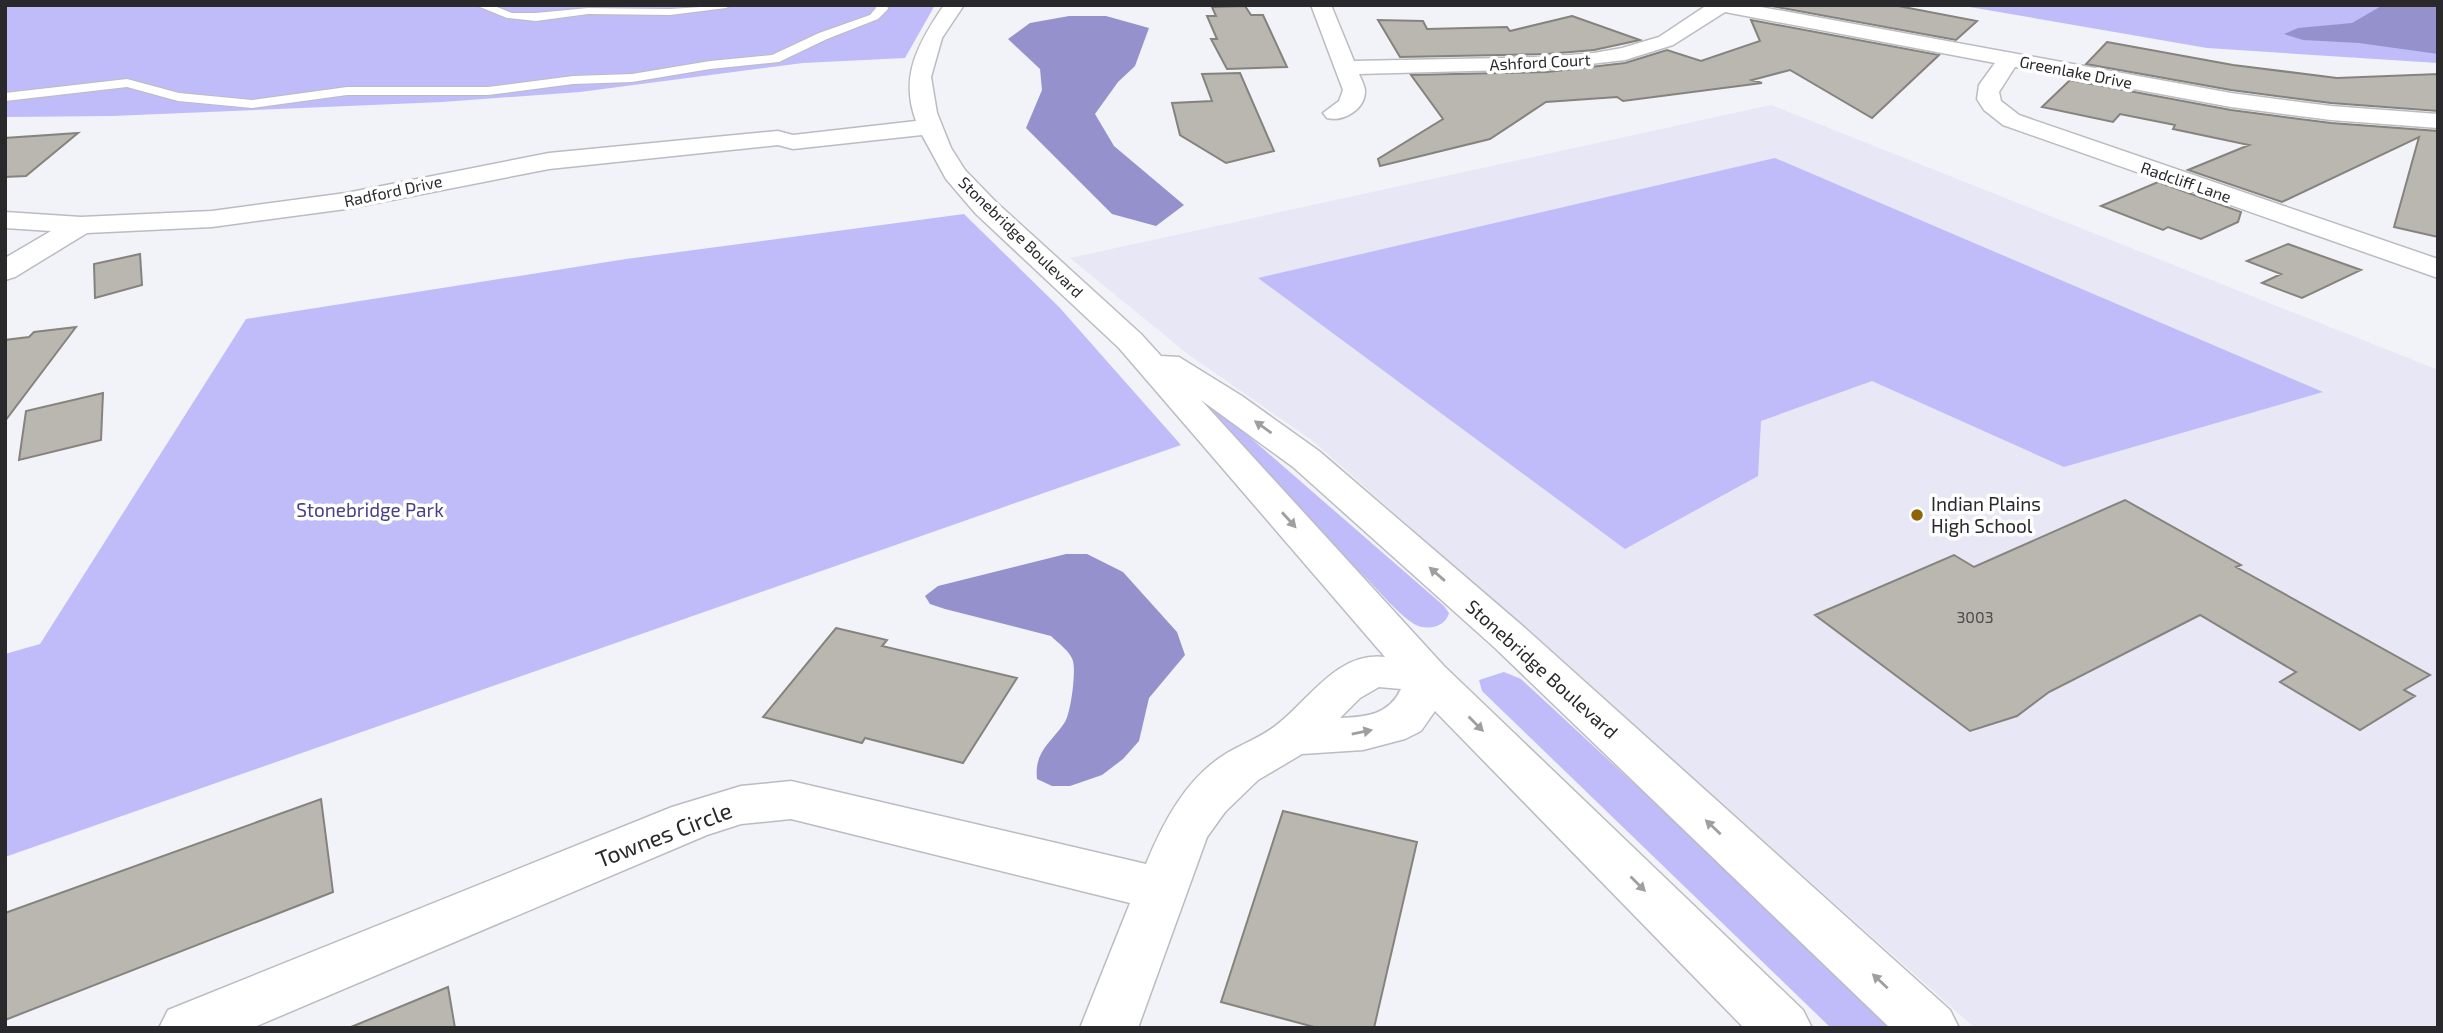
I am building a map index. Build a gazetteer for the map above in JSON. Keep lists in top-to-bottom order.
{
  "streets": {
    "street": [
      "Ashford Court",
      "Greenlake Drive",
      "Radcliff Lane",
      "Radford Drive",
      "Stonebridge Boulevard",
      "Townes Circle"
    ]
  },
  "crossings": [
    ["Ashford Court", "Greenlake Drive"],
    ["Greenlake Drive", "Radcliff Lane"],
    ["Radford Drive", "Stonebridge Boulevard"]
  ],
  "parks": ["Stonebridge Park"],
  "places": ["Indian Plains High School"],
  "house_numbers": ["3003"]
}
